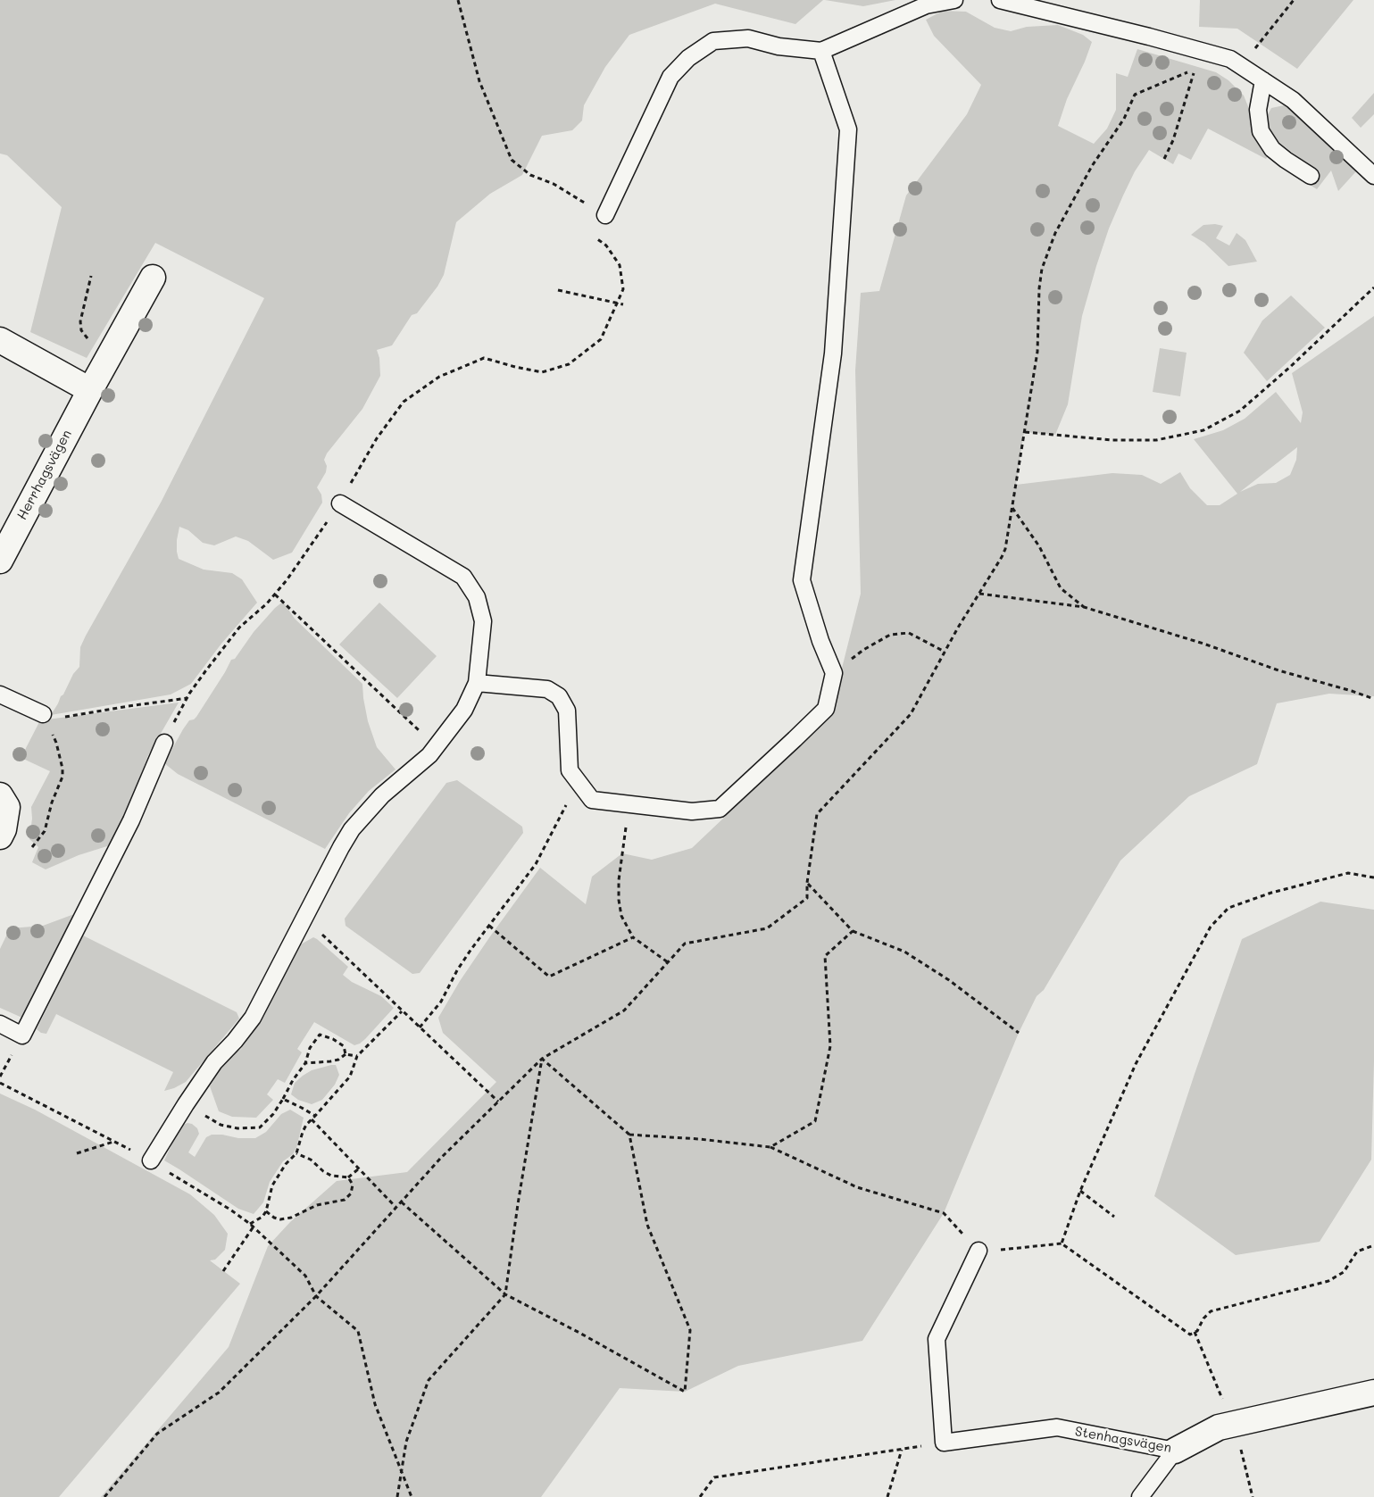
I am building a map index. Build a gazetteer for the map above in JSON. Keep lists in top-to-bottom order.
{
  "streets": {
    "street": ["Herrhagsvägen", "Stenhagsvägen"]
  }
}
